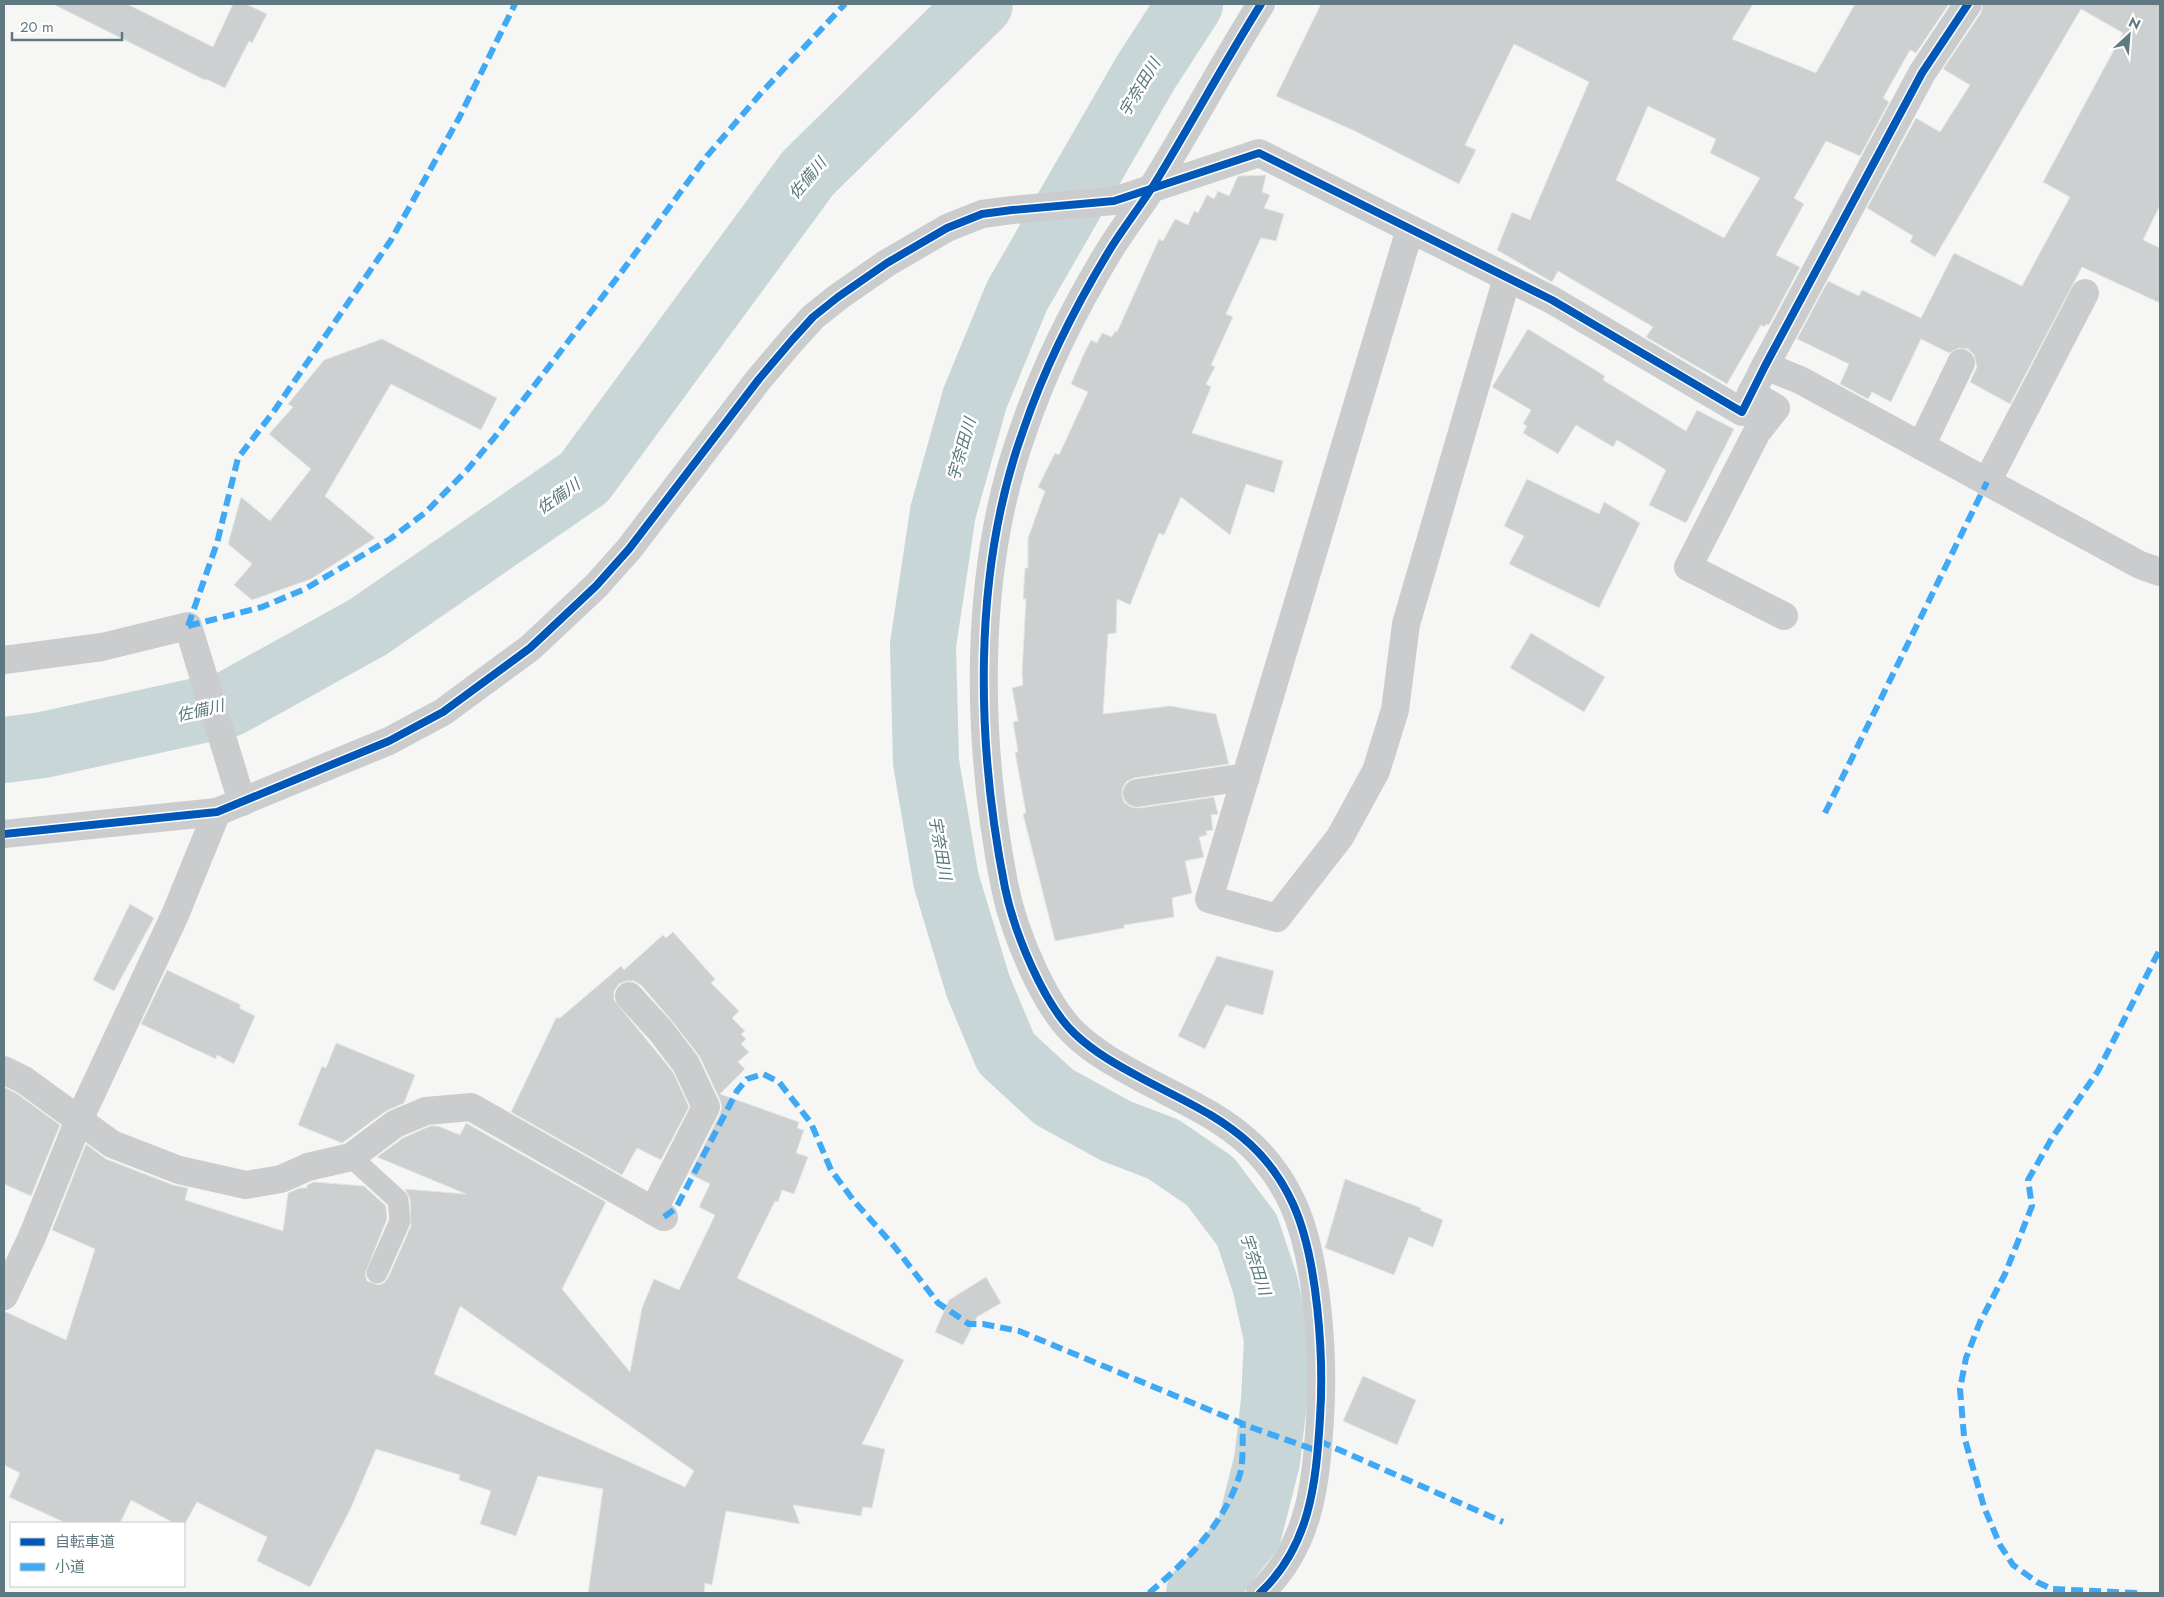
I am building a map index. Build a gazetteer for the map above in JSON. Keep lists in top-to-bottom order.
{
  "water": ["宇奈田川", "佐備川"],
  "legend": ["自転車道", "小道"],
  "scale_bar": "20 m",
  "north": "top right"
}
